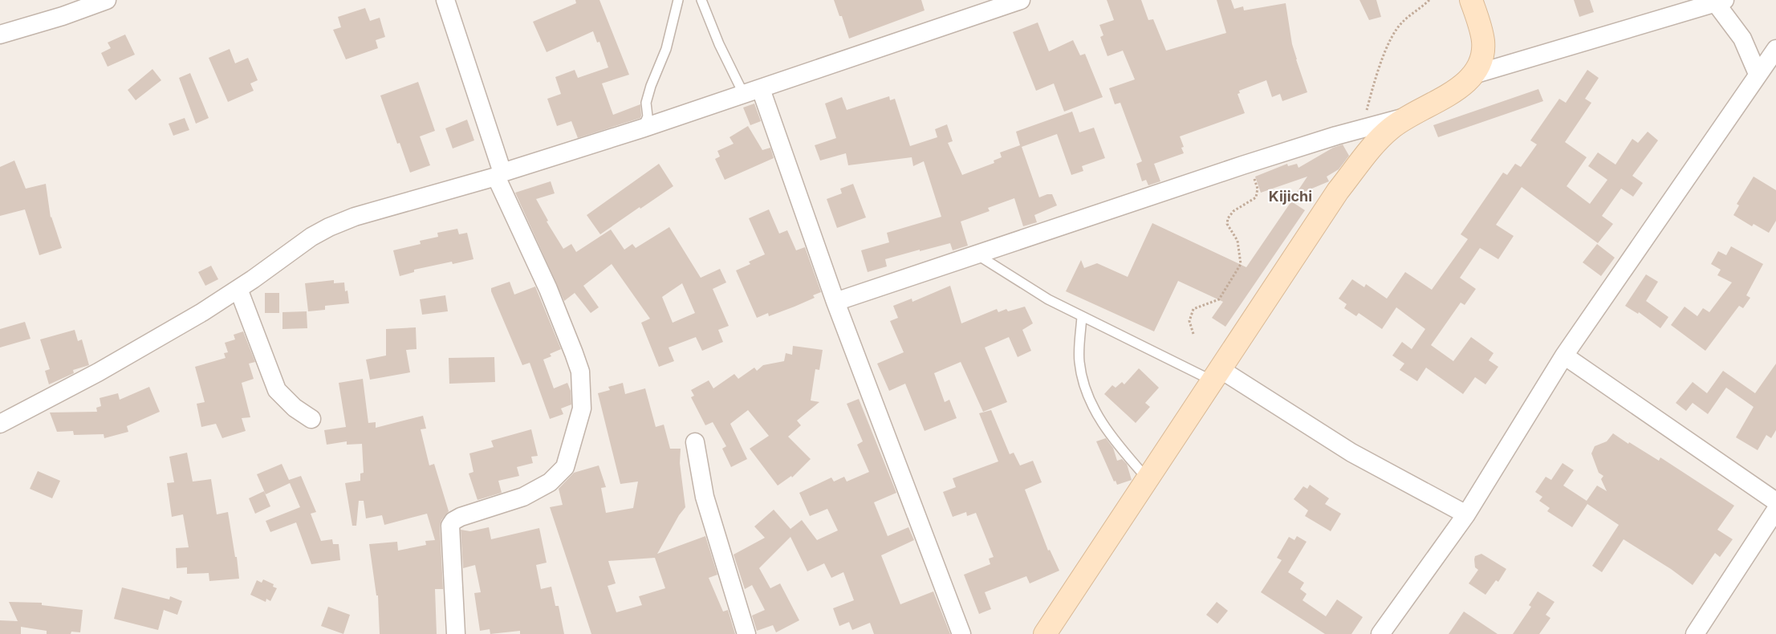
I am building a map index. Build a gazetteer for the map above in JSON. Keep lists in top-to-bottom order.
{
  "districts": ["Kijichi"]
}
